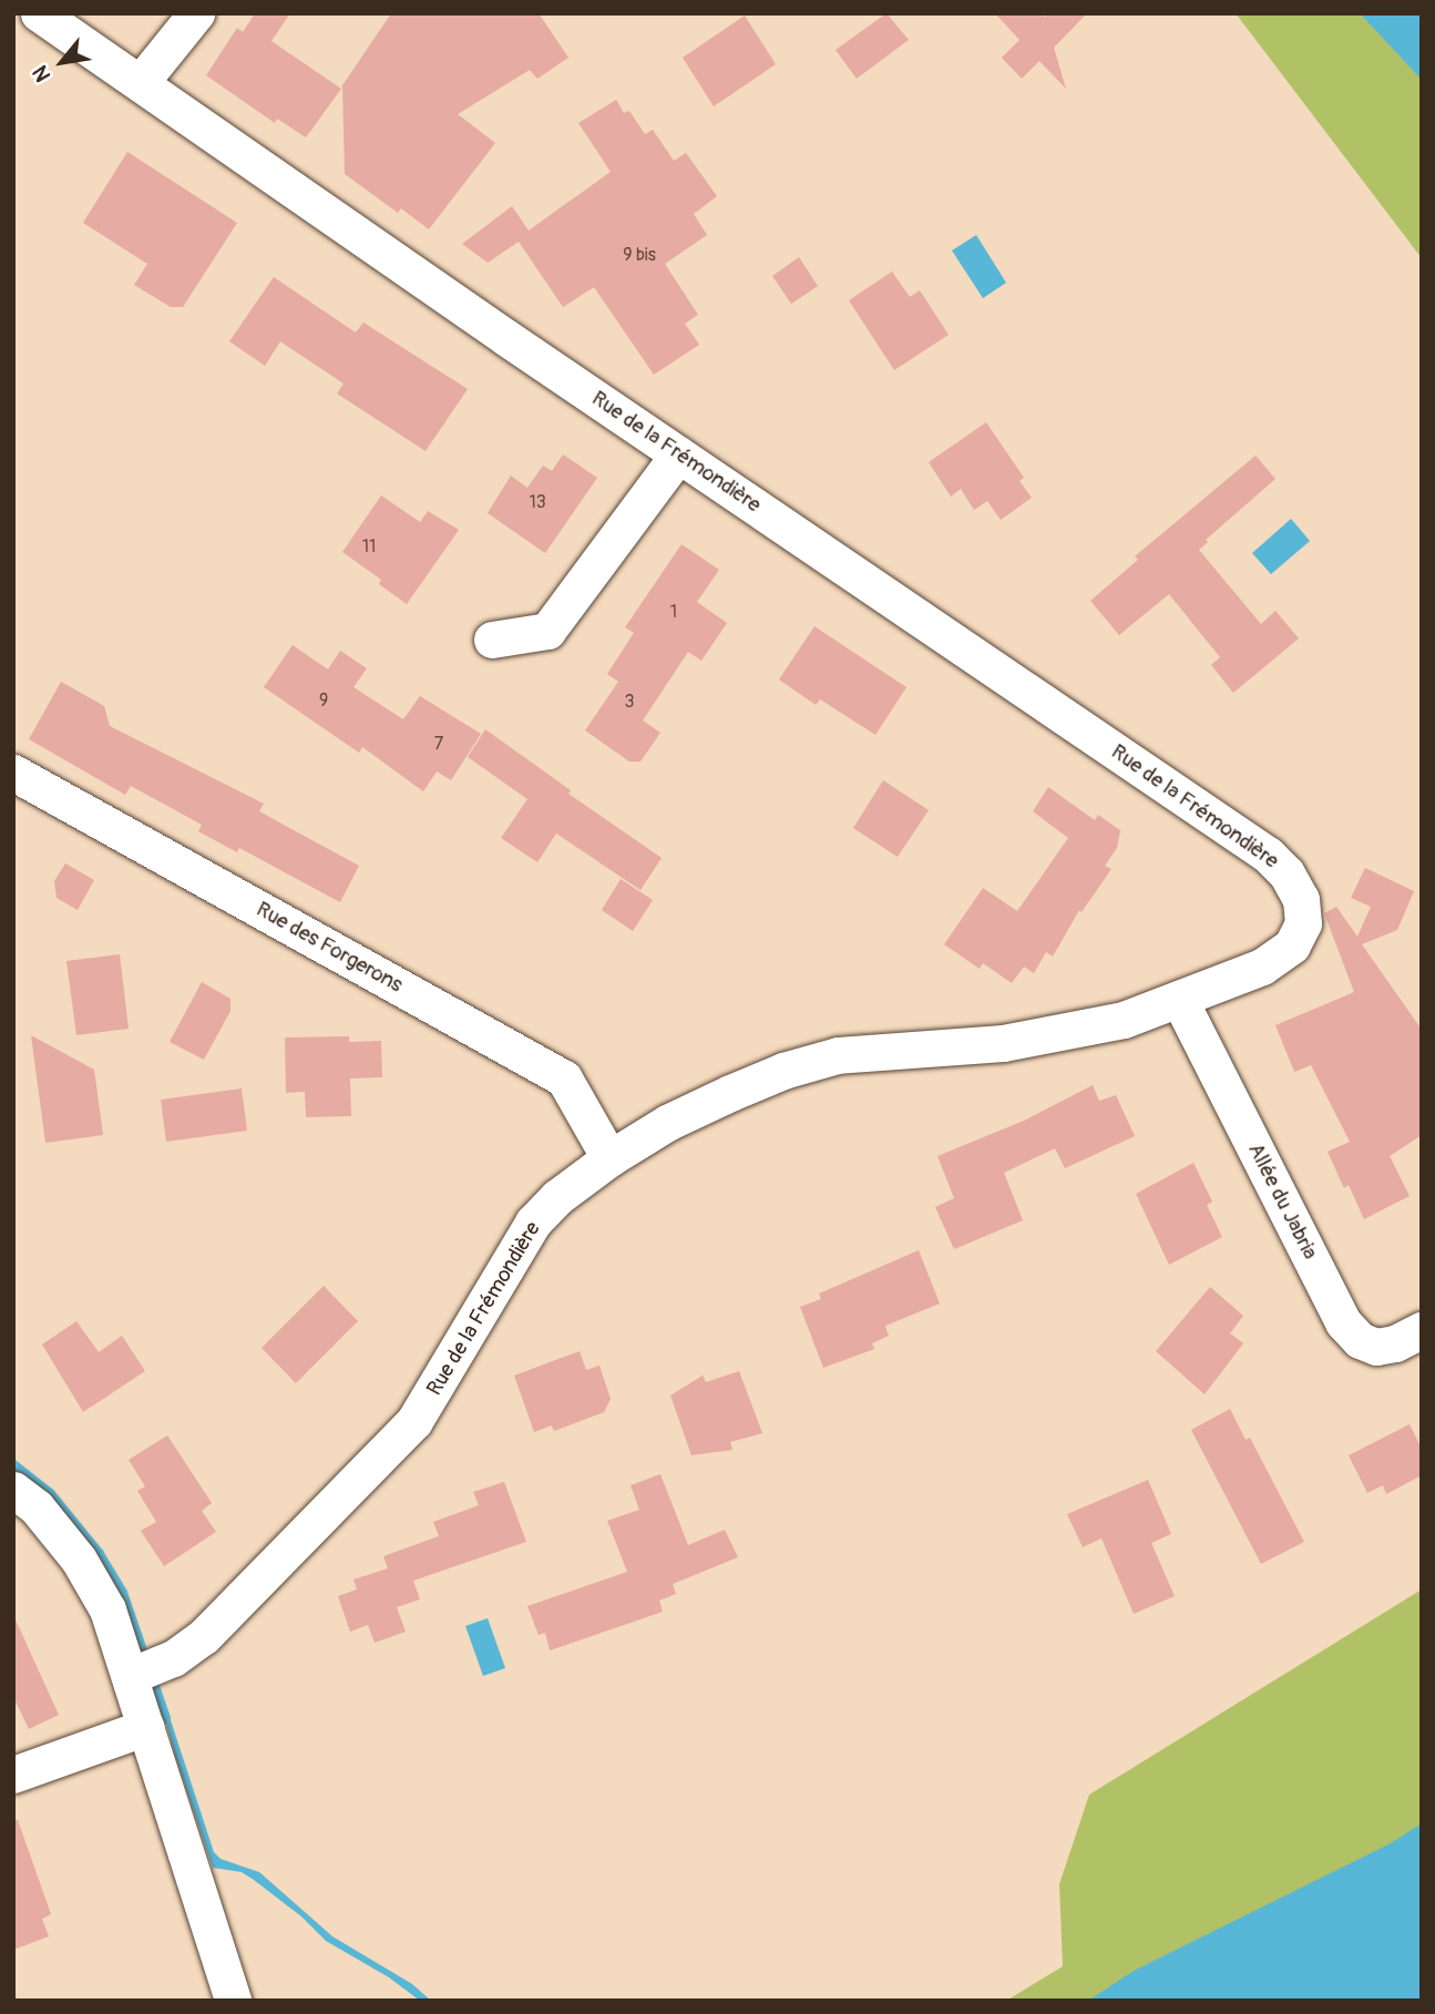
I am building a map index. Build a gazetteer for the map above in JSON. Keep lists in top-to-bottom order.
{
  "streets": {
    "street": ["Rue de la Frémondière", "Rue des Forgerons", "Allée du Jabria"]
  },
  "crossings": [
    ["Rue de la Frémondière", "Rue des Forgerons"],
    ["Rue de la Frémondière", "Allée du Jabria"]
  ],
  "house_numbers": [
    "9 bis",
    "13",
    "11",
    "1",
    "9",
    "3",
    "7"
  ],
  "north": "bottom left"
}
